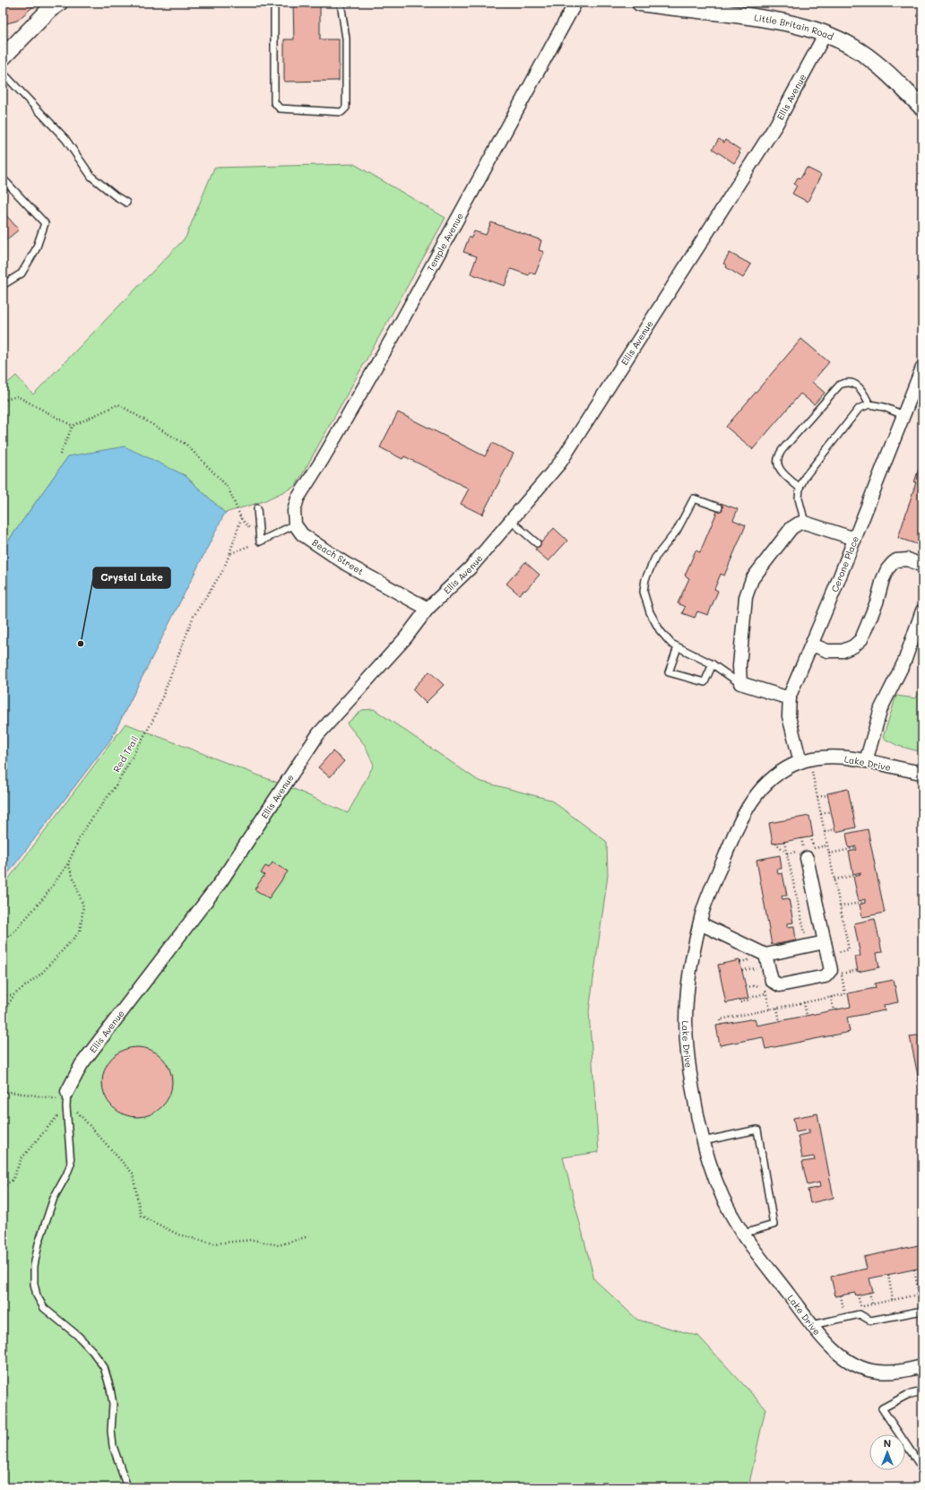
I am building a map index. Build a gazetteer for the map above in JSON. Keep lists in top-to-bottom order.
{
  "streets": {
    "street": [
      "Little Britain Road",
      "Ellis Avenue",
      "Temple Avenue",
      "Beach Street",
      "Cerone Place",
      "Lake Drive"
    ],
    "path": ["Red Trail"]
  },
  "crossings": [
    ["Little Britain Road", "Ellis Avenue"],
    ["Ellis Avenue", "Beach Street"],
    ["Temple Avenue", "Beach Street"],
    ["Cerone Place", "Lake Drive"]
  ],
  "places": ["Crystal Lake"],
  "north": "top"
}
